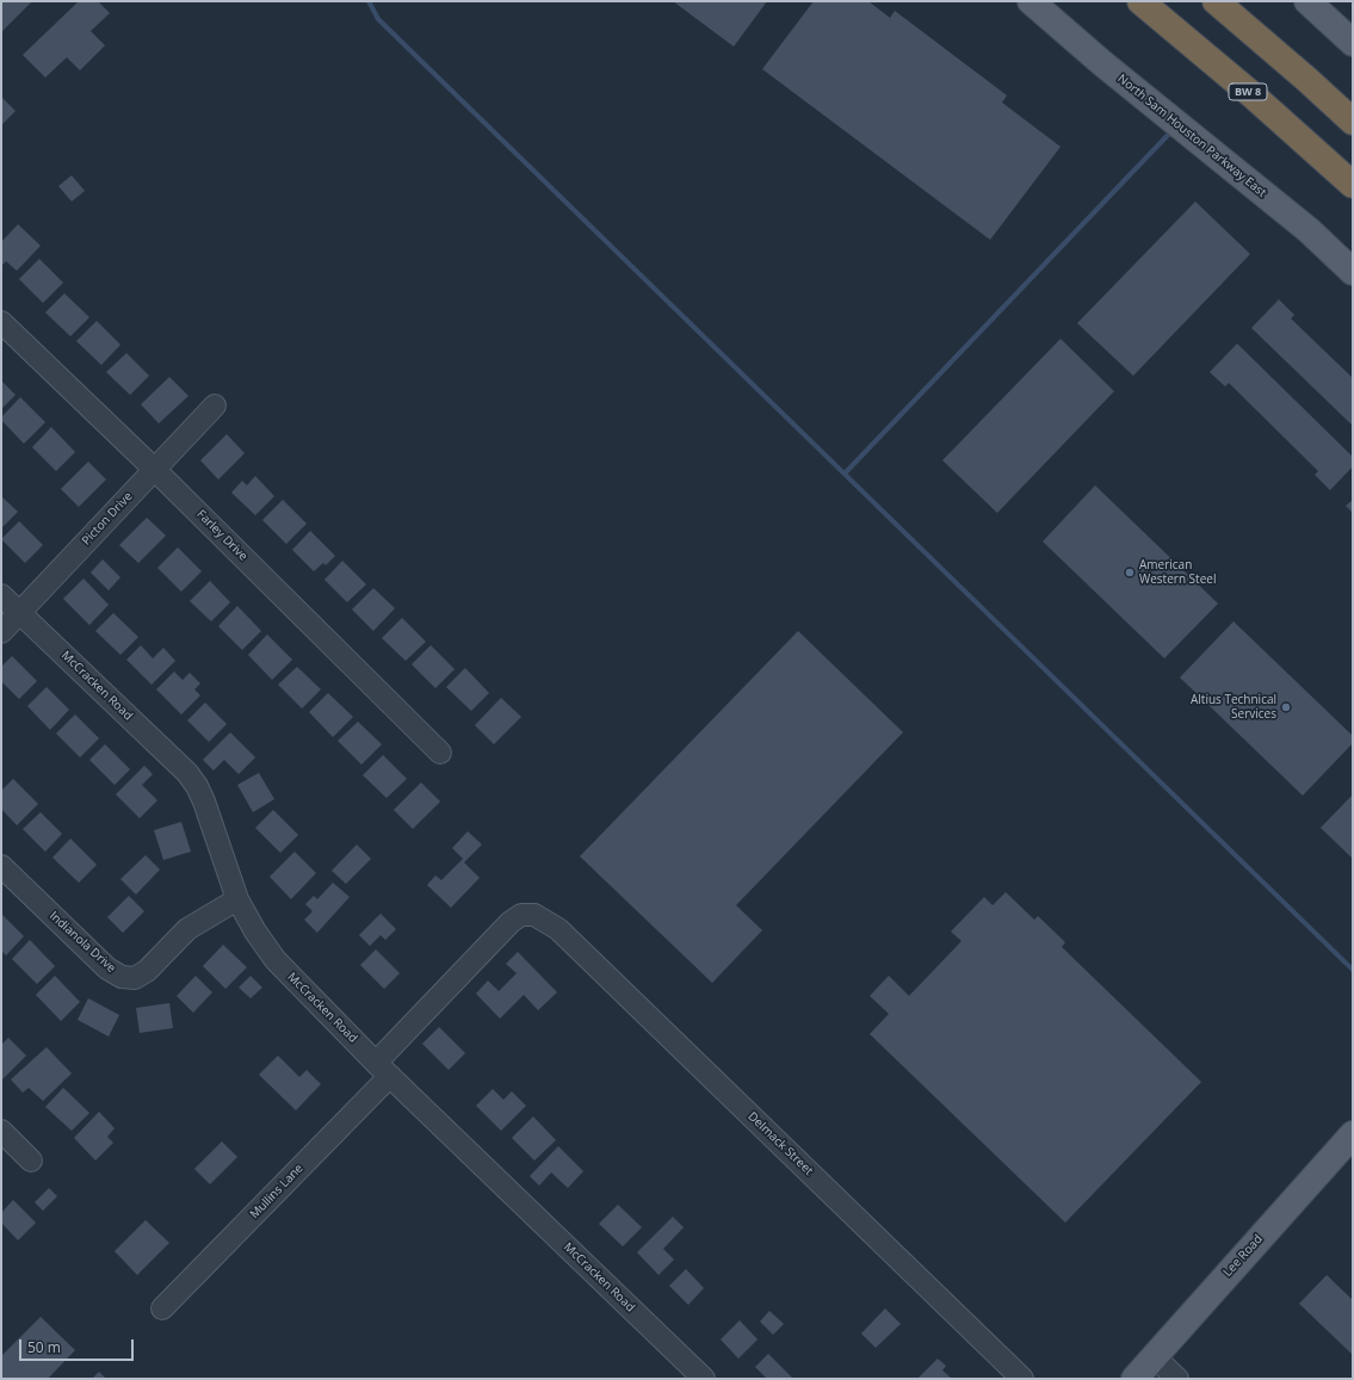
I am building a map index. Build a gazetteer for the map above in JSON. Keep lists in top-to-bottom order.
{
  "streets": {
    "highway": ["BW 8"],
    "main road": ["North Sam Houston Parkway East", "Lee Road"],
    "street": [
      "Picton Drive",
      "Farley Drive",
      "McCracken Road",
      "Indianola Drive",
      "Delmack Street",
      "Mullins Lane"
    ]
  },
  "crossings": [
    ["Picton Drive", "Farley Drive"],
    ["Picton Drive", "McCracken Road"],
    ["McCracken Road", "Indianola Drive"],
    ["McCracken Road", "Mullins Lane"],
    ["Delmack Street", "Mullins Lane"]
  ],
  "places": ["American Western Steel", "Altius Technical Services"],
  "scale_bar": "50 m"
}
